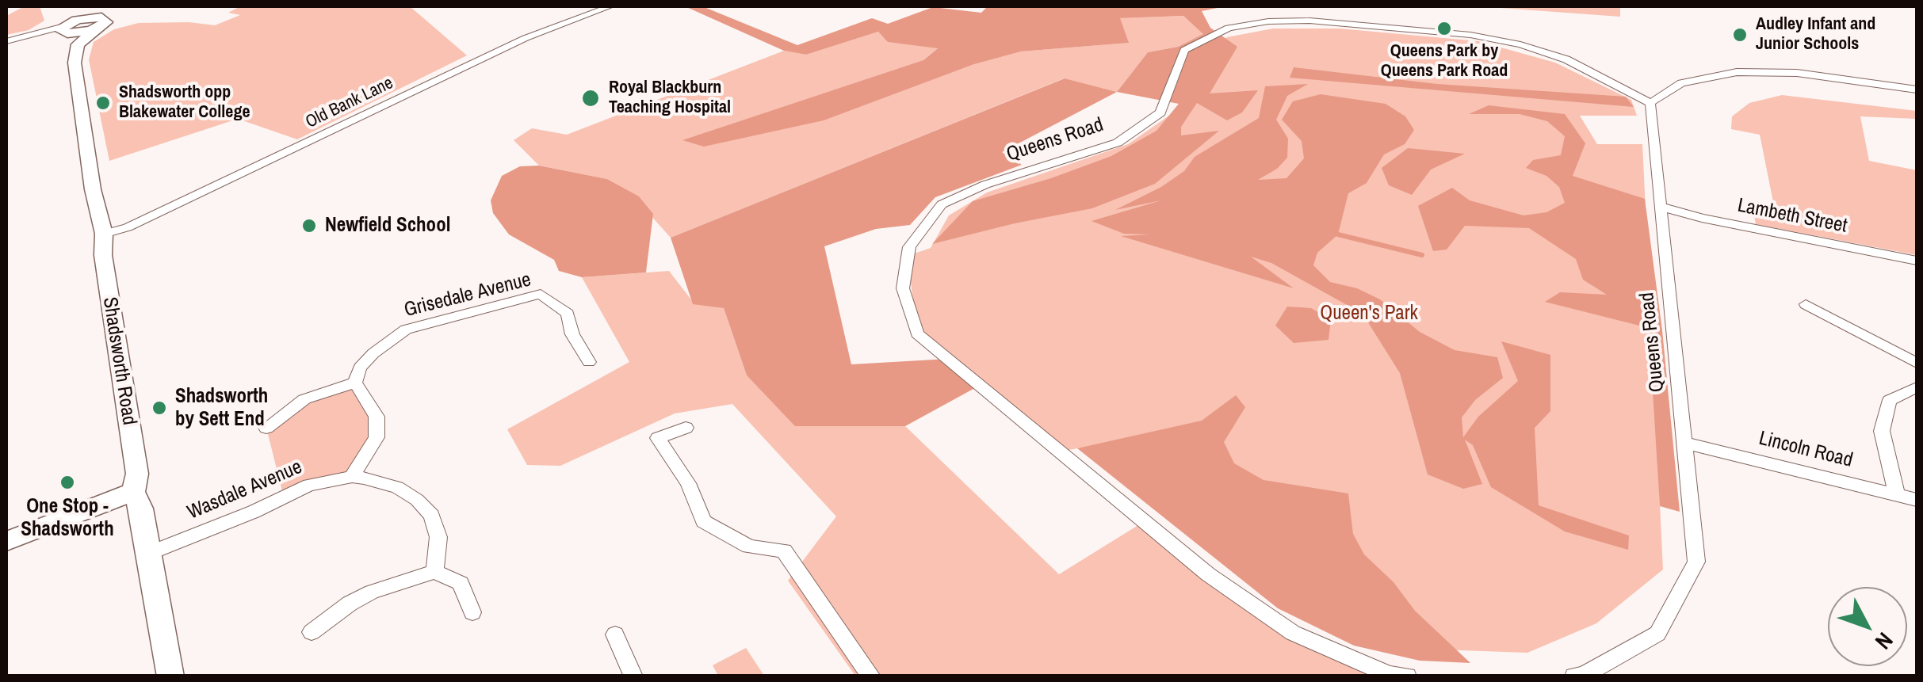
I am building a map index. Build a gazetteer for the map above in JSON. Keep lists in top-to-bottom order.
{
  "streets": {
    "main road": ["Shadsworth Road"],
    "street": [
      "Old Bank Lane",
      "Queens Road",
      "Lambeth Street",
      "Grisedale Avenue",
      "Lincoln Road",
      "Wasdale Avenue"
    ]
  },
  "crossings": [
    ["Old Bank Lane", "Shadsworth Road"],
    ["Queens Road", "Lambeth Street"],
    ["Queens Road", "Lincoln Road"],
    ["Shadsworth Road", "Wasdale Avenue"]
  ],
  "parks": ["Queen's Park"],
  "places": [
    "Queens Park by Queens Park Road",
    "Audley Infant and Junior Schools",
    "Royal Blackburn Teaching Hospital",
    "Shadsworth opp Blakewater College",
    "Newfield School",
    "Shadsworth by Sett End",
    "One Stop - Shadsworth"
  ],
  "north": "bottom right"
}
